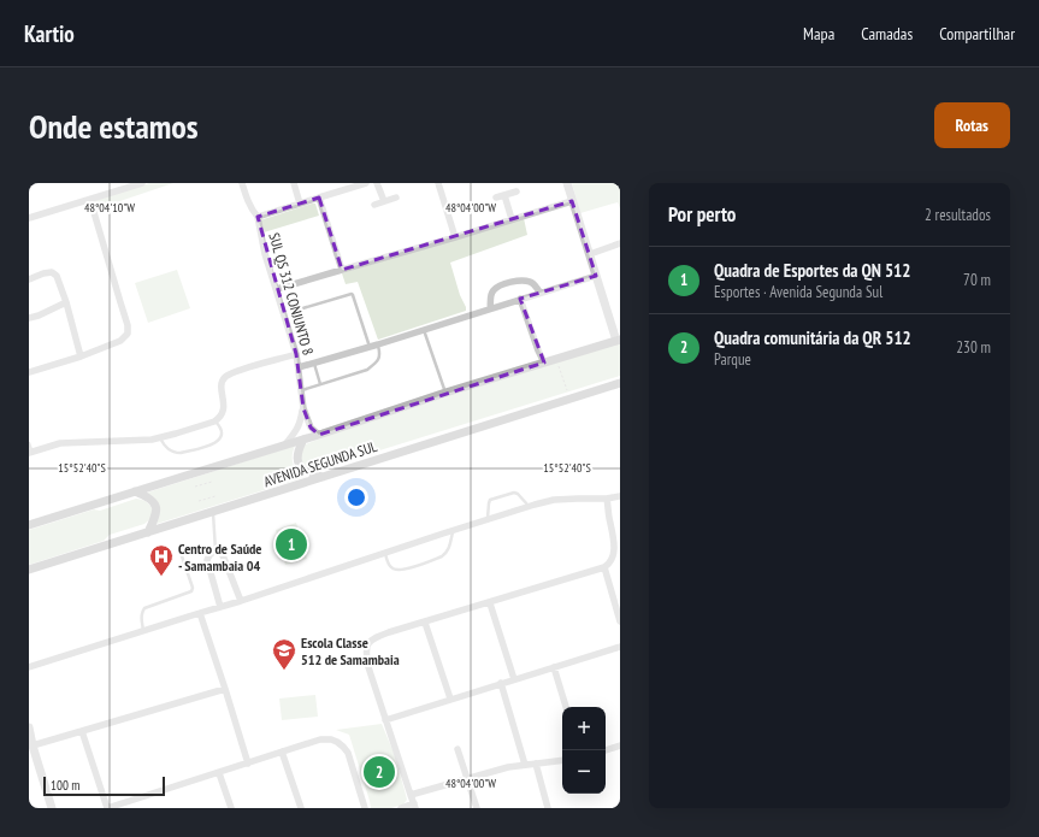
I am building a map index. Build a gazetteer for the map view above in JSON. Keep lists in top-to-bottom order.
{
  "streets": {
    "main road": ["AVENIDA SEGUNDA SUL"],
    "street": ["SUL QS 312 CONJUNTO 8"]
  },
  "crossings": [
    ["SUL QS 312 CONJUNTO 8", "AVENIDA SEGUNDA SUL"]
  ],
  "places": {
    "hospital": ["Centro de Saúde - Samambaia 04"],
    "school or university": ["Escola Classe 512 de Samambaia"]
  },
  "scale_bar": "100 m",
  "page": {
    "header": "Kartio",
    "nav": ["Mapa", "Camadas", "Compartilhar"],
    "buttons": "Rotas",
    "title": "Onde estamos",
    "heading": ["Por perto", "2 resultados"],
    "list": [
      {
        "mark": "1",
        "name": "Quadra de Esportes da QN 512",
        "note": "Esportes · Avenida Segunda Sul",
        "value": "70 m"
      },
      {
        "mark": "2",
        "name": "Quadra comunitária da QR 512",
        "note": "Parque",
        "value": "230 m"
      }
    ],
    "pins": ["1", "2"],
    "map_buttons": ["+", "−"],
    "scale": "100 m"
  },
  "coordinates": ["48°04'10\"W", "48°04'00\"W", "15°52'40\"S"]
}
